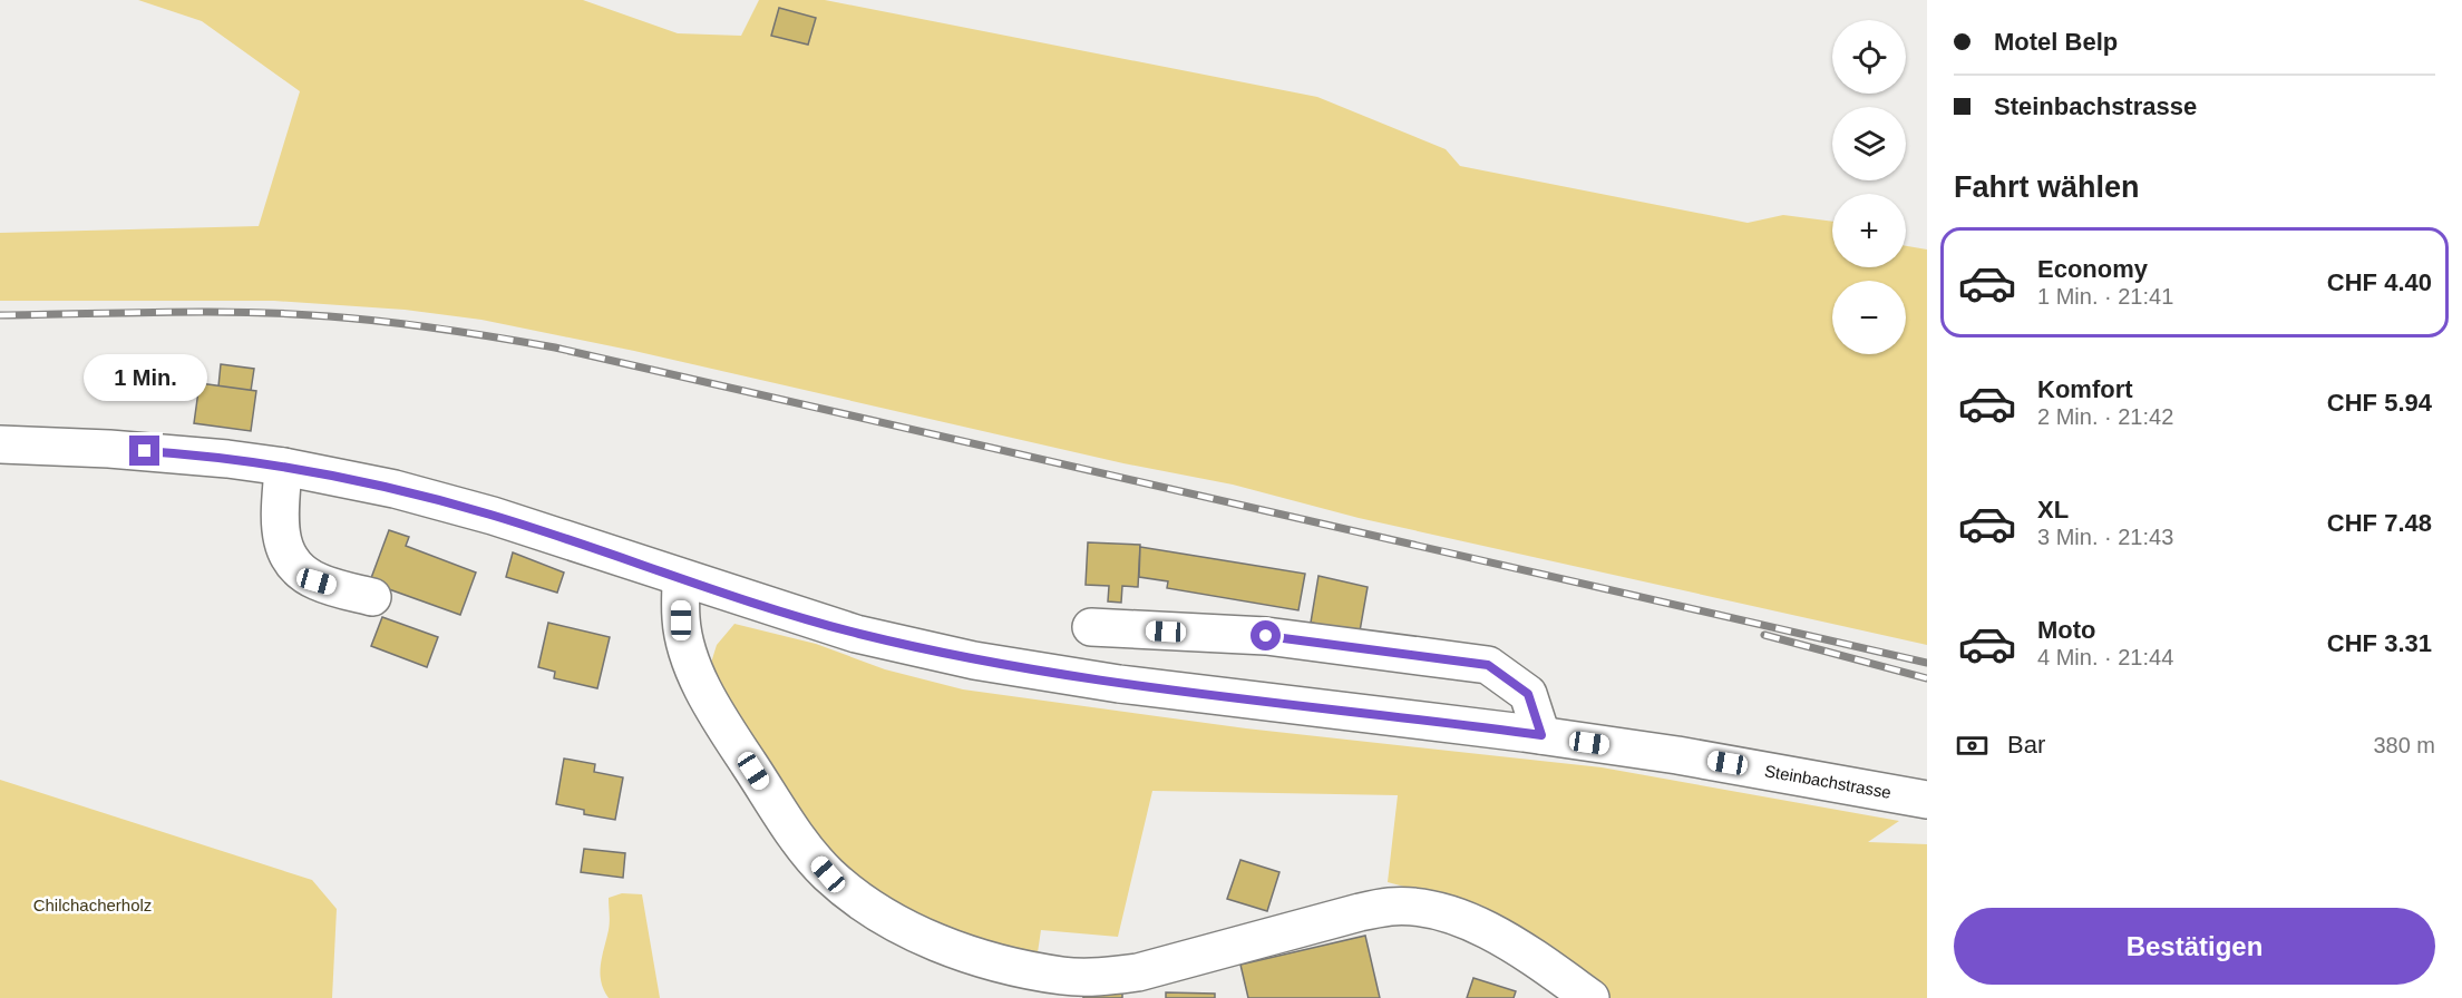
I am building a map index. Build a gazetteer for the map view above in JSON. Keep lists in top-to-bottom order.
{
  "streets": {
    "main road": ["Steinbachstrasse"]
  },
  "parks": ["Chilchacherholz"],
  "page": {
    "banner": ["Motel Belp", "Steinbachstrasse"],
    "map_buttons": ["+", "−"],
    "heading": "Fahrt wählen",
    "list": [
      {
        "name": "Economy",
        "note": "1 Min. · 21:41",
        "value": "CHF 4.40"
      },
      {
        "name": "Komfort",
        "note": "2 Min. · 21:42",
        "value": "CHF 5.94"
      },
      {
        "name": "XL",
        "note": "3 Min. · 21:43",
        "value": "CHF 7.48"
      },
      {
        "name": "Moto",
        "note": "4 Min. · 21:44",
        "value": "CHF 3.31"
      }
    ],
    "bubble": "1 Min.",
    "pay": ["Bar", "380 m"],
    "buttons": "Bestätigen"
  }
}
